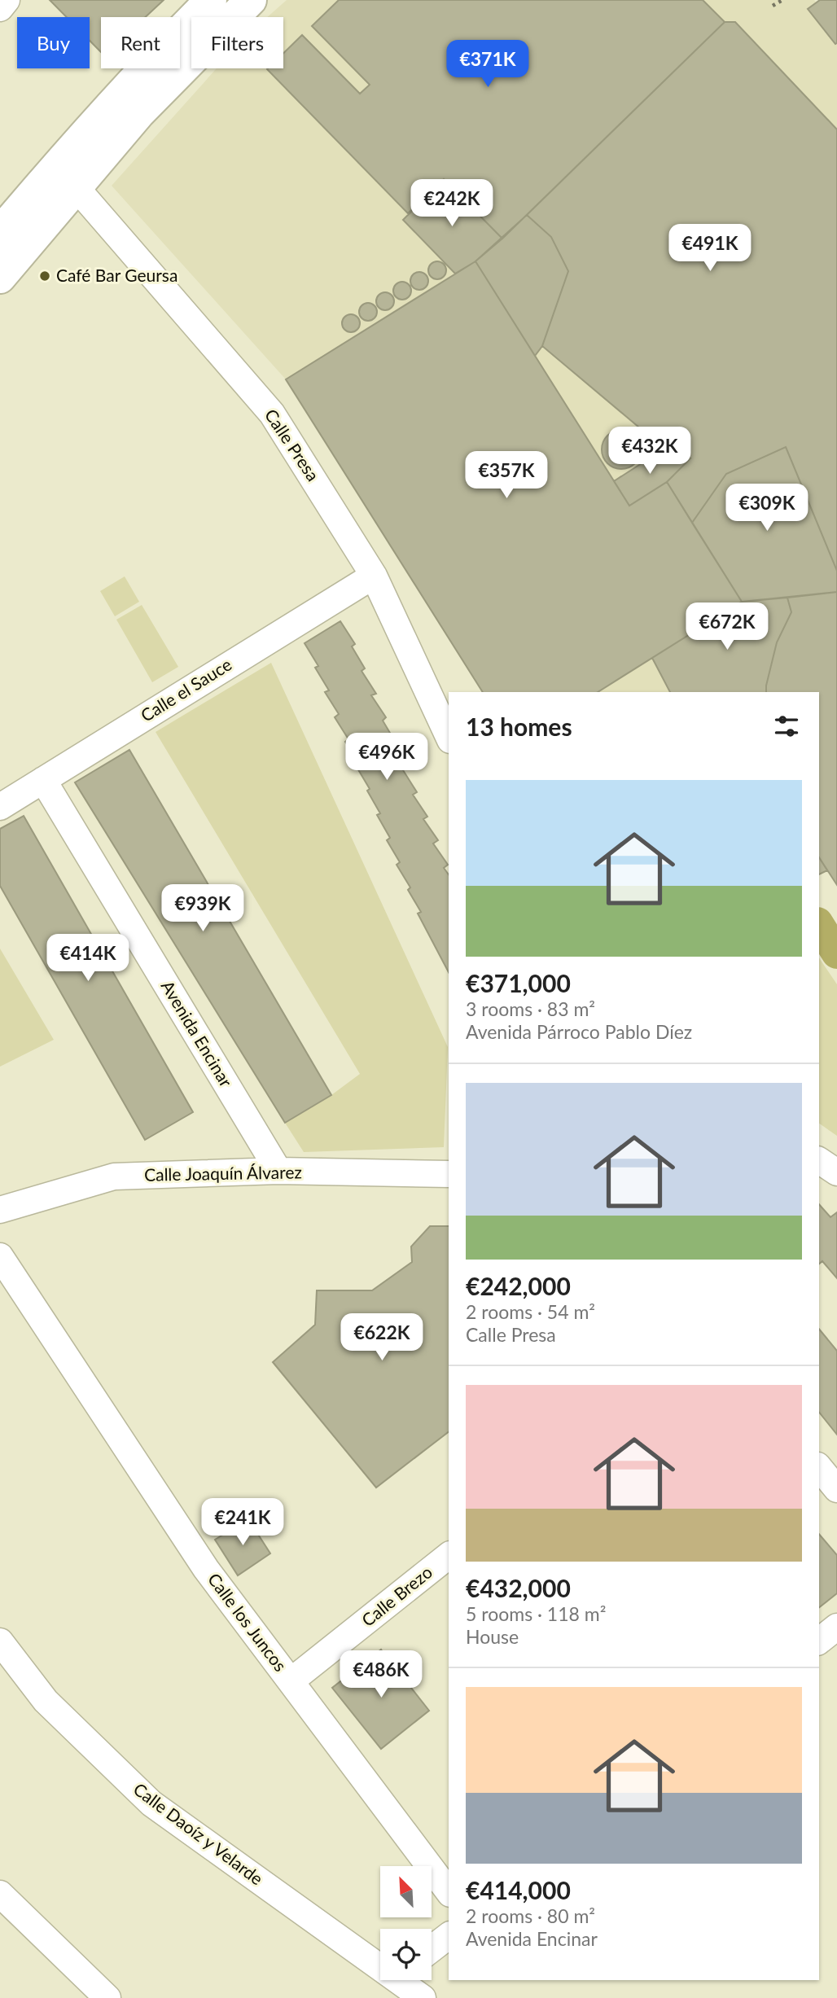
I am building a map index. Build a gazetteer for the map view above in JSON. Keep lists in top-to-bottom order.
{
  "streets": {
    "street": [
      "Calle Presa",
      "Calle el Sauce",
      "Avenida Encinar",
      "Calle Joaquín Álvarez",
      "Calle Brezo",
      "Calle los Juncos",
      "Calle Daoíz y Velarde"
    ]
  },
  "crossings": [
    ["Calle Presa", "Calle el Sauce"],
    ["Calle el Sauce", "Avenida Encinar"],
    ["Avenida Encinar", "Calle Joaquín Álvarez"],
    ["Calle Brezo", "Calle los Juncos"]
  ],
  "places": ["Café Bar Geursa"],
  "north": "top left",
  "page": {
    "chip": ["Buy", "Rent", "Filters"],
    "price": [
      "€371K",
      "€242K",
      "€491K",
      "€432K",
      "€357K",
      "€309K",
      "€672K",
      "€496K",
      "€939K",
      "€414K",
      "€622K",
      "€241K",
      "€486K"
    ],
    "heading": "13 homes",
    "list": [
      {
        "name": "€371,000",
        "note": "3 rooms · 83 m² · Avenida Párroco Pablo Díez"
      },
      {
        "name": "€242,000",
        "note": "2 rooms · 54 m² · Calle Presa"
      },
      {
        "name": "€432,000",
        "note": "5 rooms · 118 m² · House"
      },
      {
        "name": "€414,000",
        "note": "2 rooms · 80 m² · Avenida Encinar"
      }
    ]
  }
}
